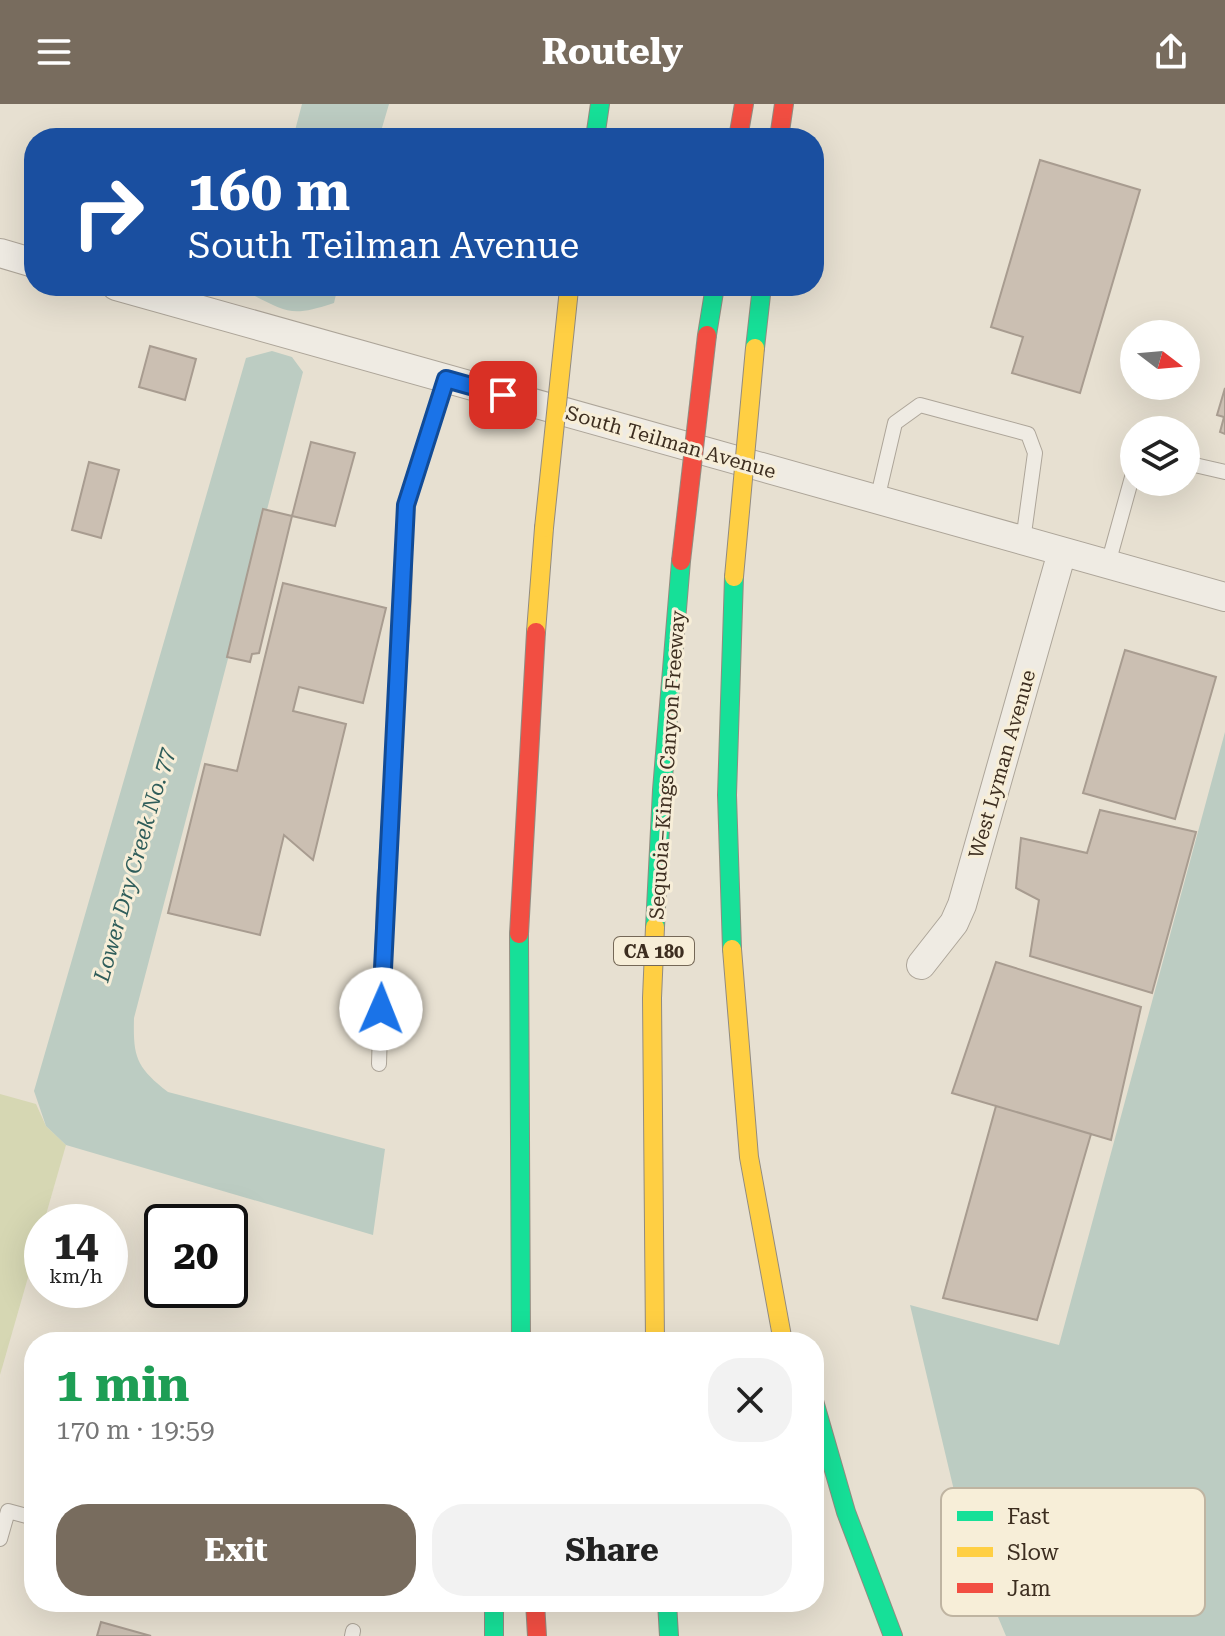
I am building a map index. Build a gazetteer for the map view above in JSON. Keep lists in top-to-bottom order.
{
  "streets": {
    "highway": ["Sequoia–Kings Canyon Freeway", "CA 180"],
    "street": ["South Teilman Avenue", "West Lyman Avenue"]
  },
  "crossings": [
    ["South Teilman Avenue", "West Lyman Avenue"]
  ],
  "water": ["Lower Dry Creek No. 77"],
  "legend": ["Fast", "Slow", "Jam"],
  "north": "right",
  "page": {
    "header": "Routely",
    "turn": ["160 m", "South Teilman Avenue"],
    "speed": "14 km/h",
    "limit": "20",
    "heading": ["1 min", "170 m · 19:59"],
    "buttons": ["Exit", "Share"]
  }
}
